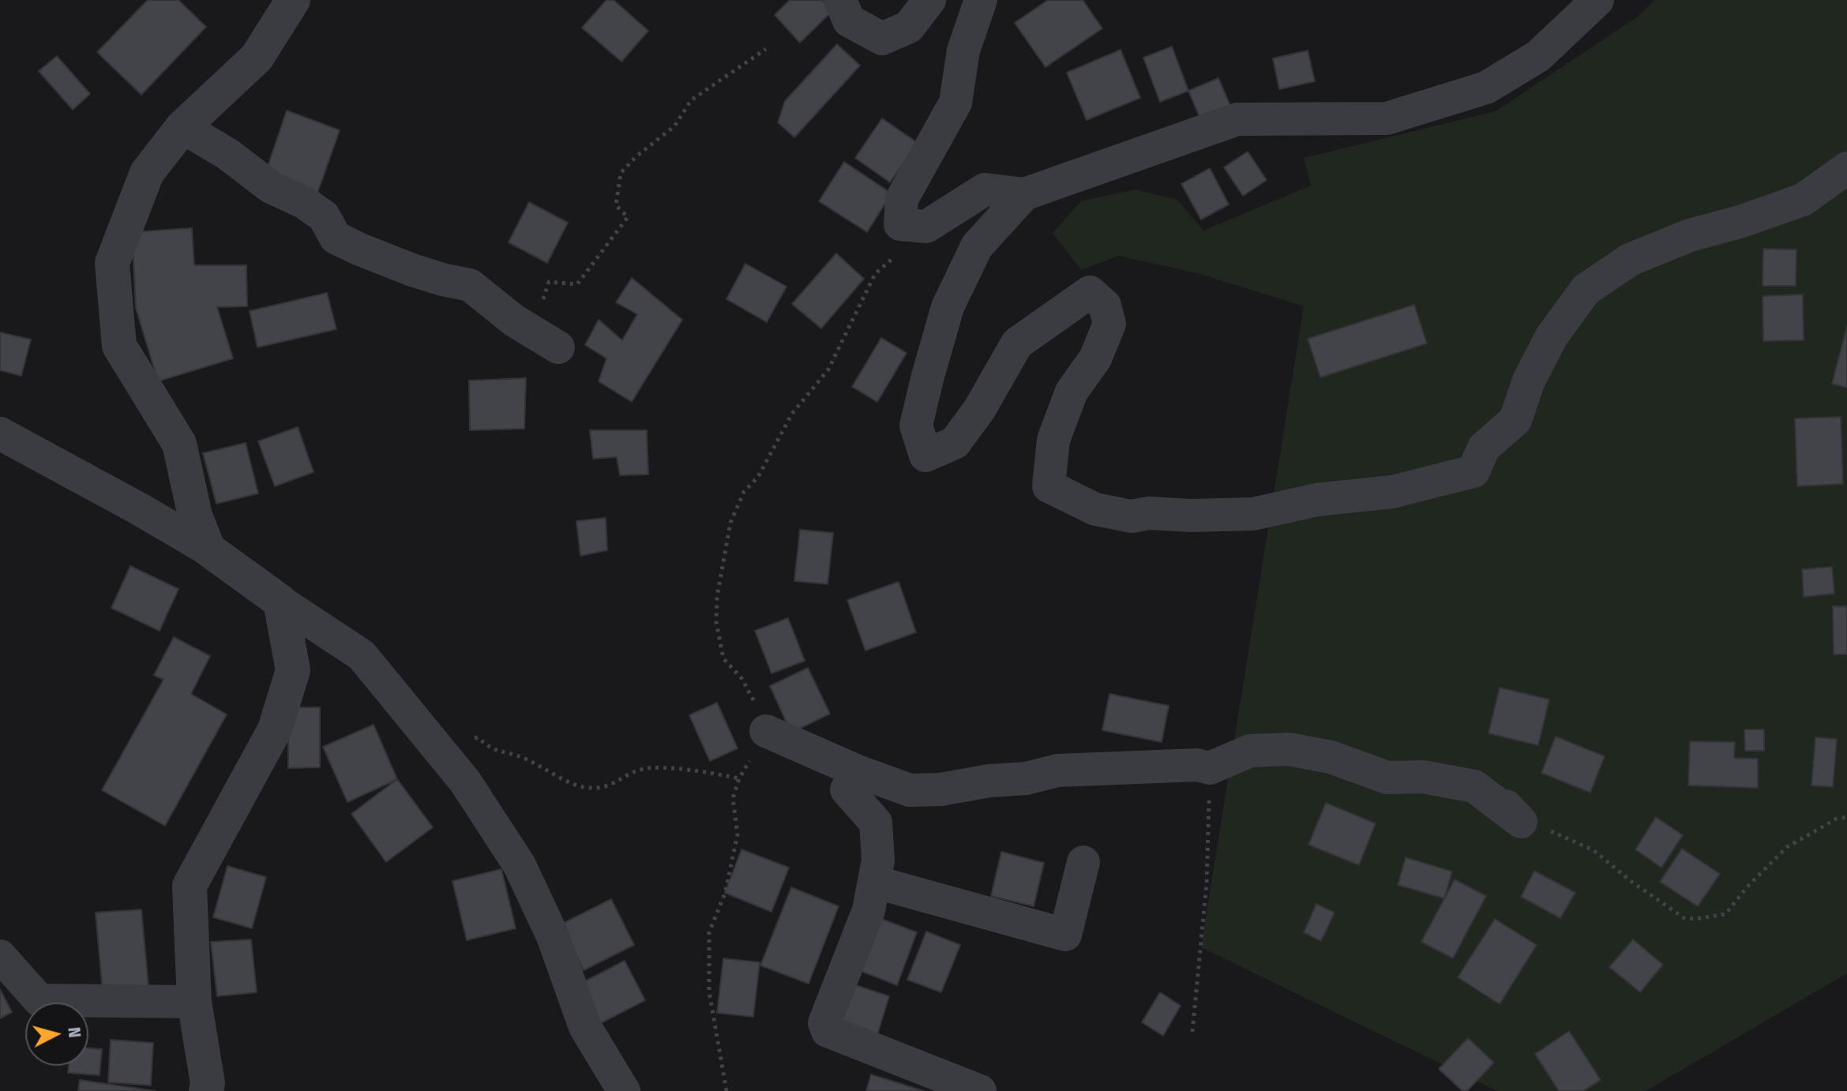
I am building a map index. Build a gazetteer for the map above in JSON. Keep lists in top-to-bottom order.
{
  "north": "right"
}
